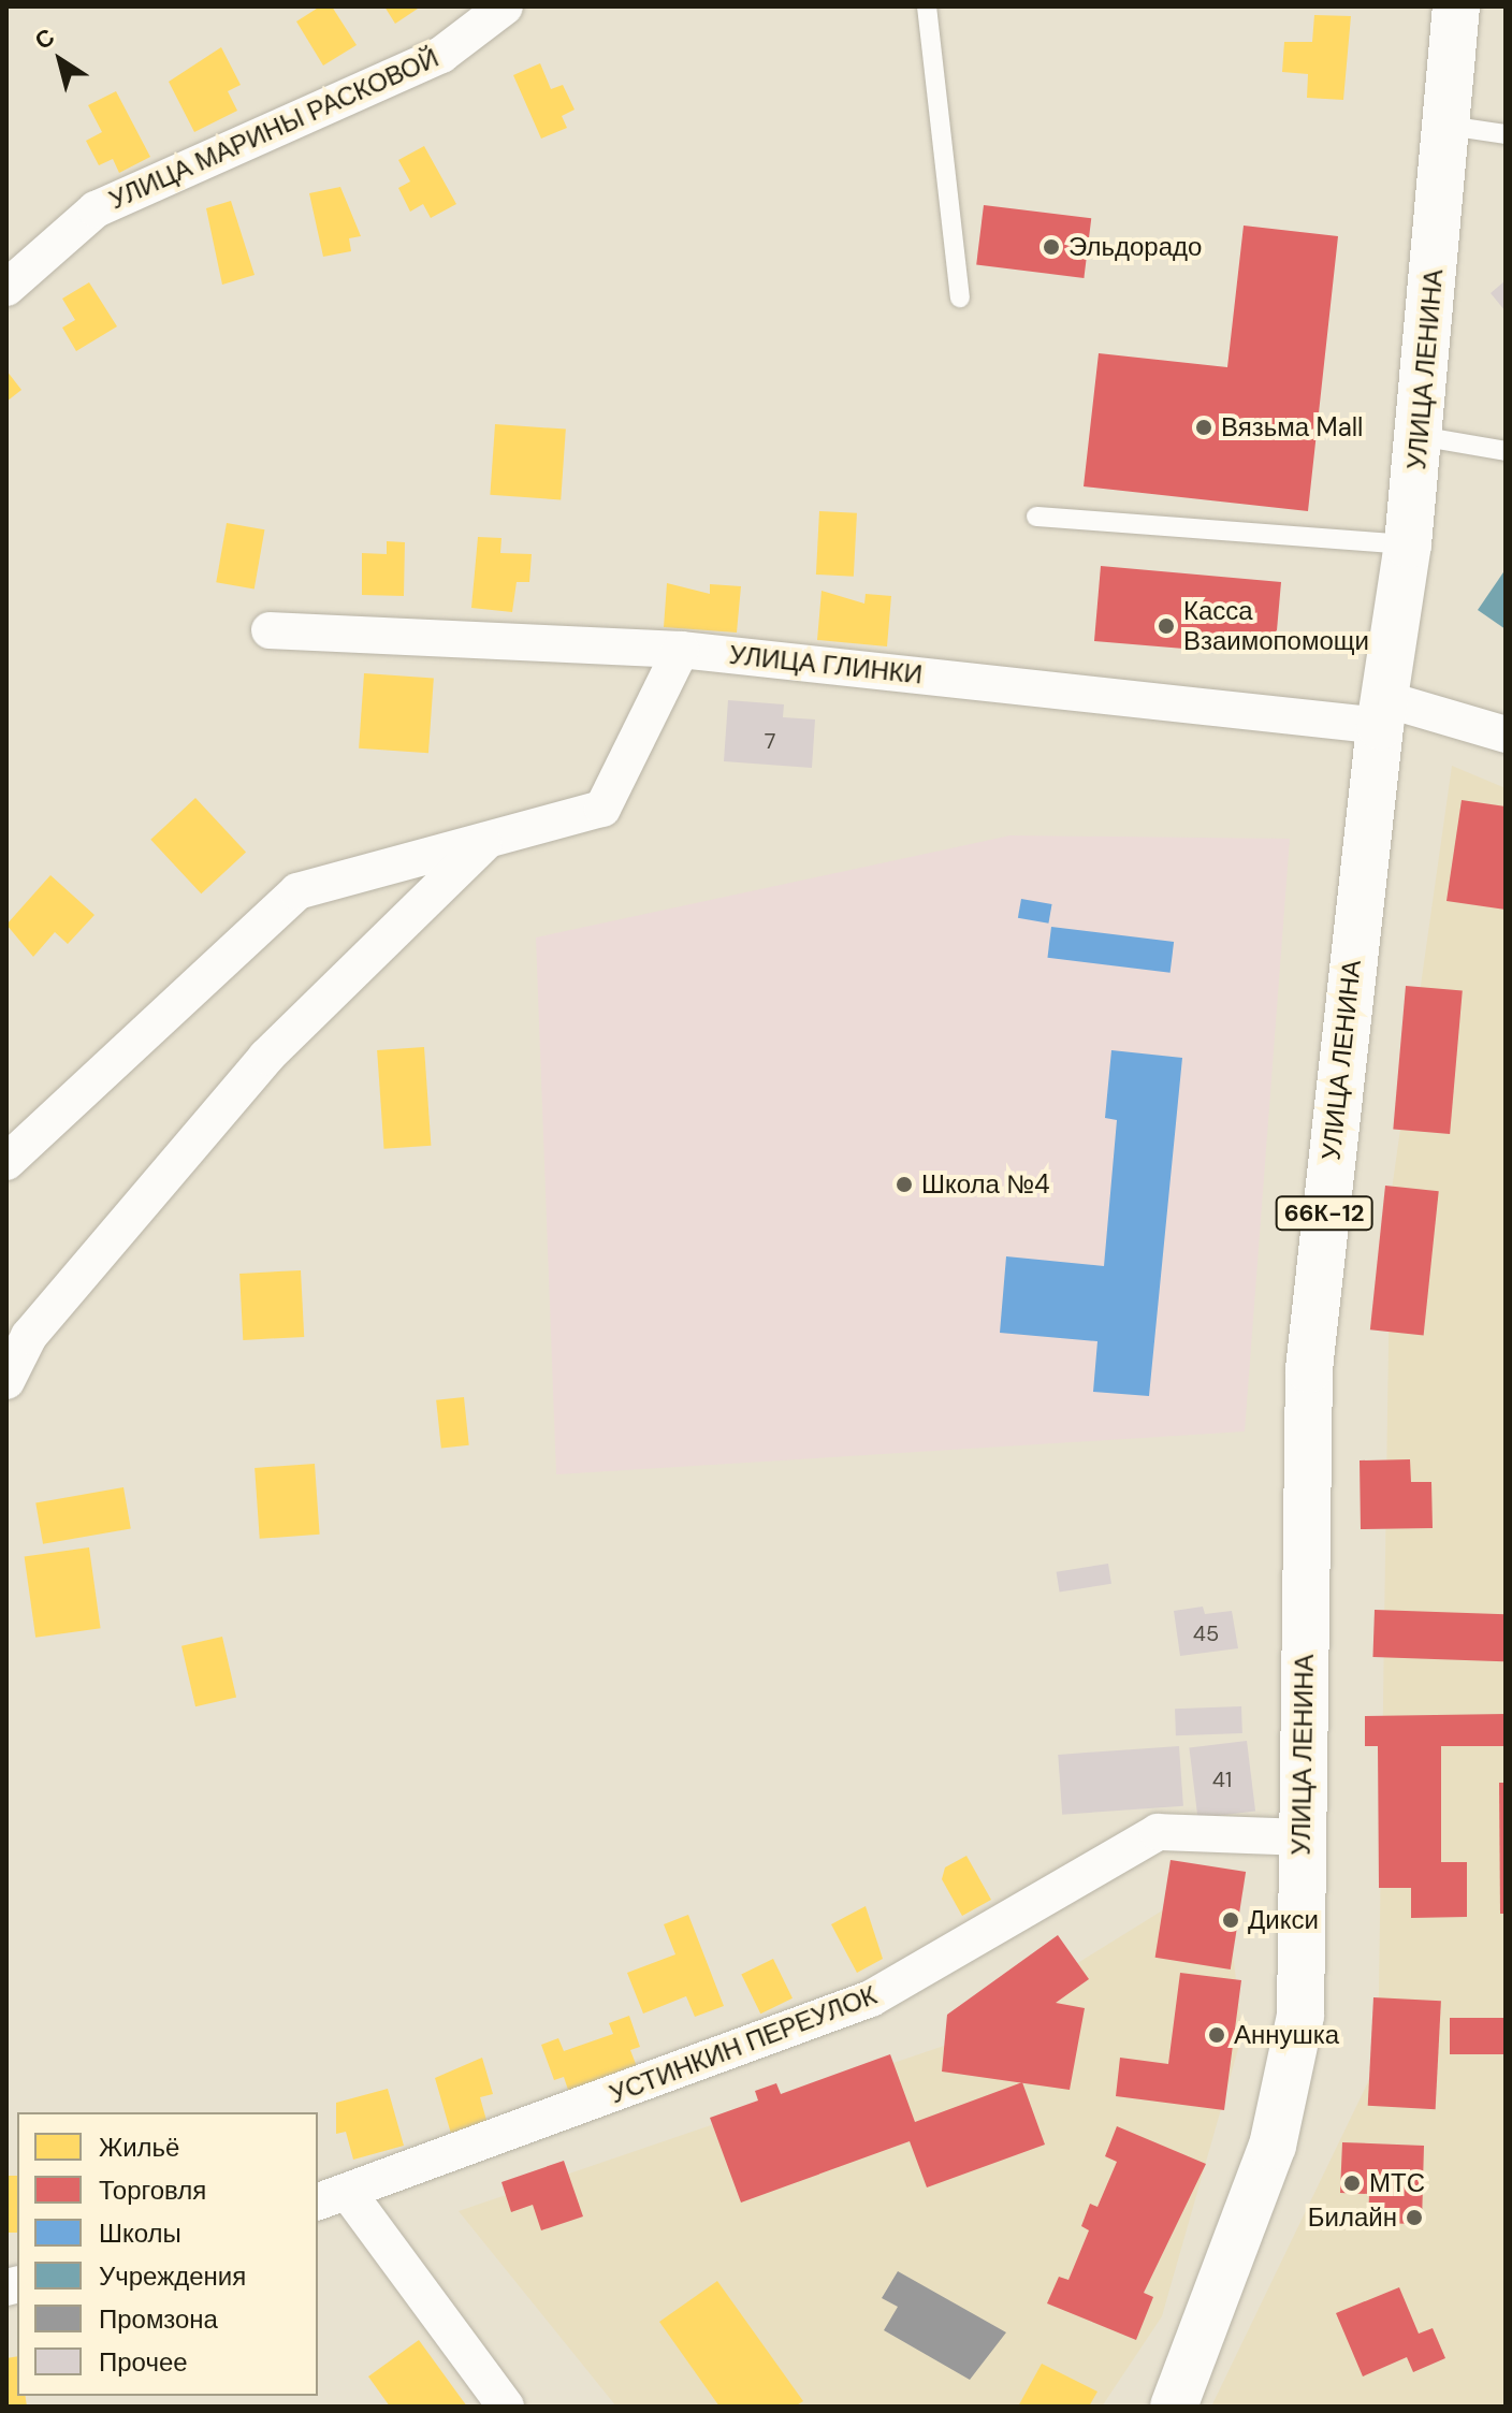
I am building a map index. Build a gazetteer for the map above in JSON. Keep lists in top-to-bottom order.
{
  "streets": {
    "main road": ["УЛИЦА ЛЕНИНА", "66К-12"],
    "street": ["УЛИЦА МАРИНЫ РАСКОВОЙ", "УЛИЦА ГЛИНКИ", "УСТИНКИН ПЕРЕУЛОК"]
  },
  "crossings": [
    ["УЛИЦА ЛЕНИНА", "УЛИЦА ГЛИНКИ"],
    ["УЛИЦА ЛЕНИНА", "УСТИНКИН ПЕРЕУЛОК"]
  ],
  "places": [
    "Эльдорадо",
    "Вязьма Mall",
    "Касса Взаимопомощи",
    "Школа №4",
    "Дикси",
    "Аннушка",
    "МТС",
    "Билайн"
  ],
  "house_numbers": ["7", "45", "41"],
  "legend": [
    "Жильё",
    "Торговля",
    "Школы",
    "Учреждения",
    "Промзона",
    "Прочее"
  ],
  "north": "top left"
}
